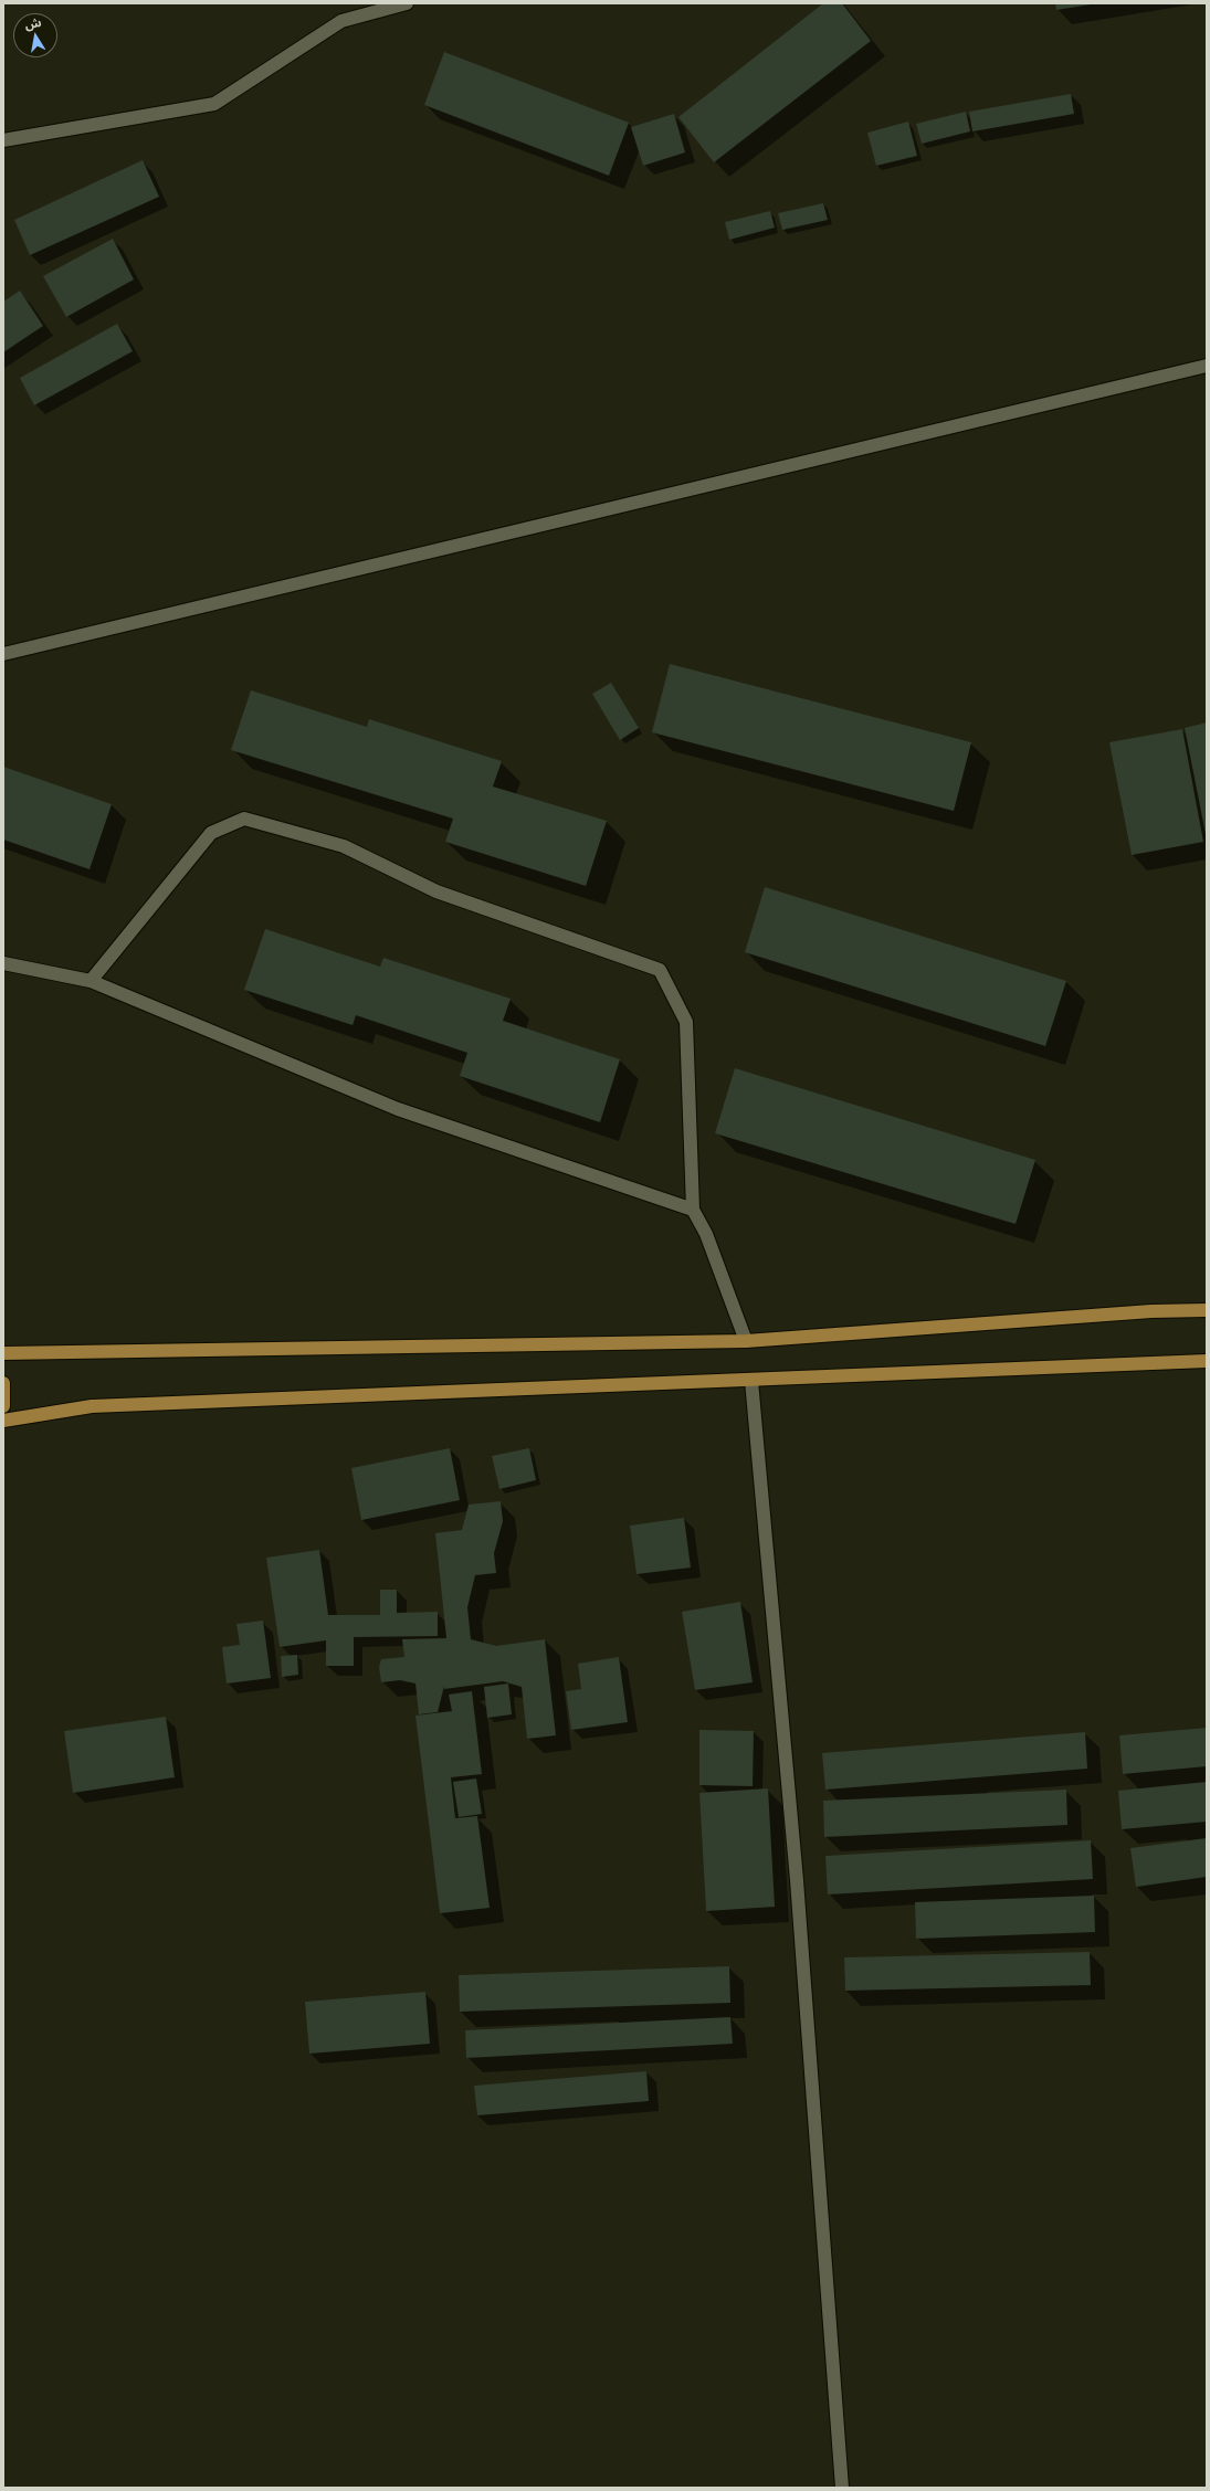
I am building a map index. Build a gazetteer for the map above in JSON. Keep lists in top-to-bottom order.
{
  "north": "top"
}
